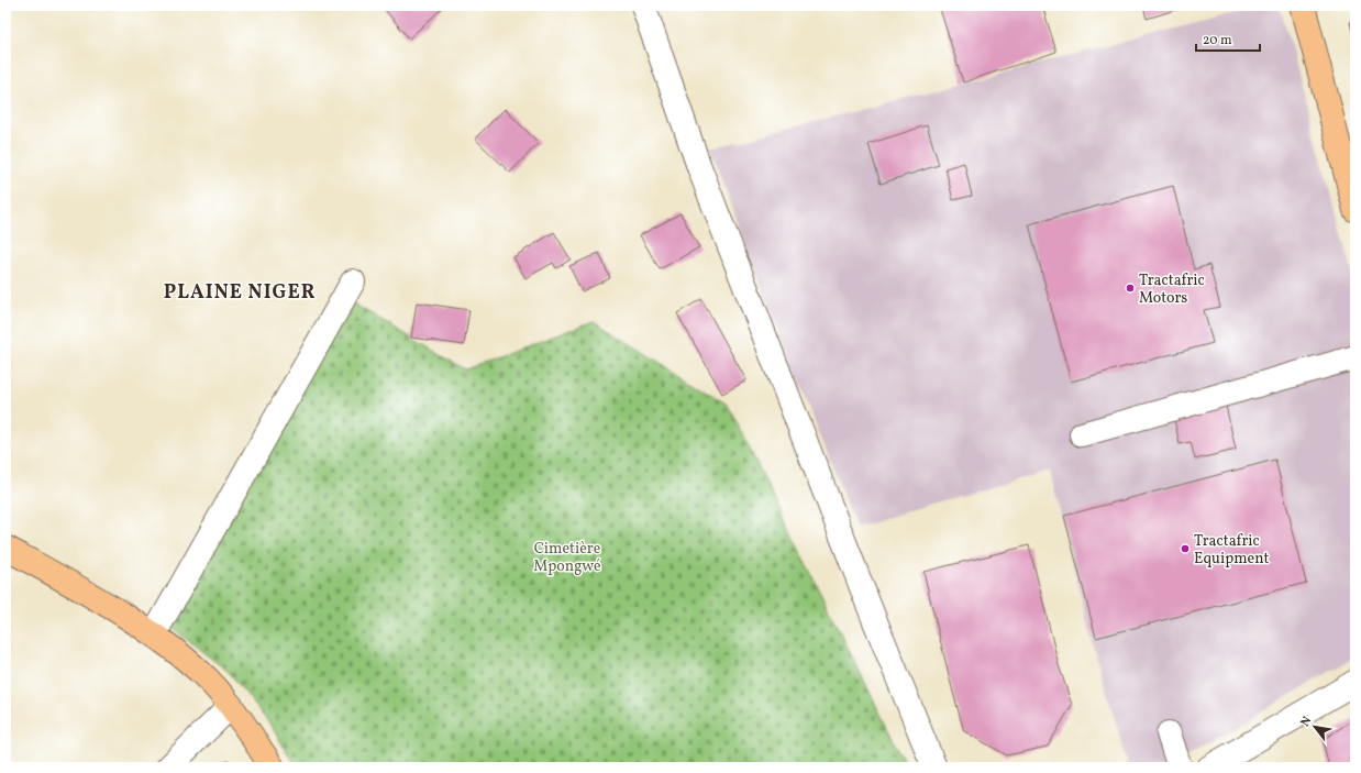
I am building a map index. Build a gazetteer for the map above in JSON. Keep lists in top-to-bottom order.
{
  "districts": ["PLAINE NIGER"],
  "parks": ["Cimetière Mpongwé"],
  "places": ["Tractafric Motors", "Tractafric Equipment"],
  "scale_bar": "20 m",
  "north": "top left"
}
